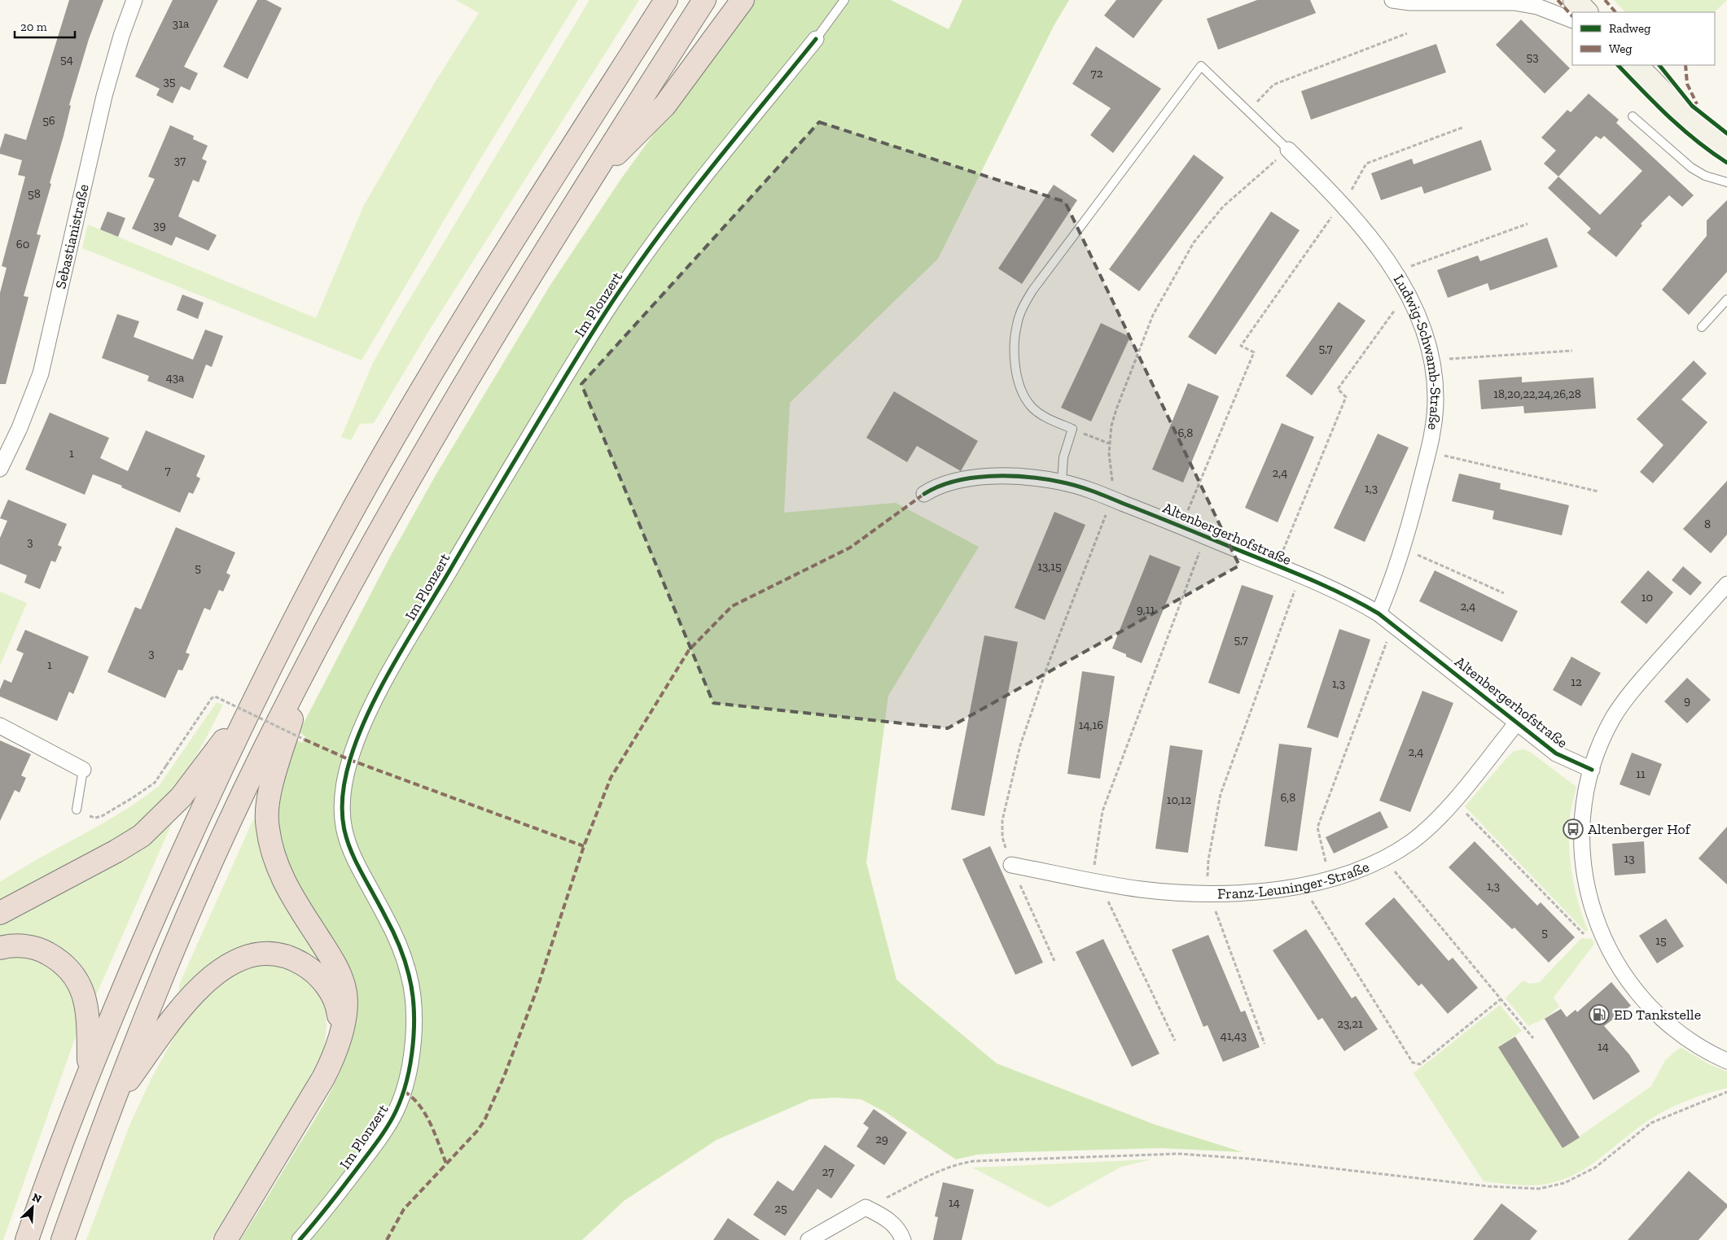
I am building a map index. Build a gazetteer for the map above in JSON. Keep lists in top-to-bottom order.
{
  "streets": {
    "street": [
      "Sebastianistraße",
      "Im Plonzert",
      "Ludwig-Schwamb-Straße",
      "Altenbergerhofstraße",
      "Franz-Leuninger-Straße"
    ]
  },
  "crossings": [
    ["Ludwig-Schwamb-Straße", "Altenbergerhofstraße"],
    ["Altenbergerhofstraße", "Franz-Leuninger-Straße"]
  ],
  "places": {
    "bus stop": ["Altenberger Hof"],
    "fuel station": ["ED Tankstelle"]
  },
  "house_numbers": [
    "31a",
    "53",
    "54",
    "72",
    "35",
    "56",
    "37",
    "58",
    "39",
    "60",
    "5,7",
    "43a",
    "18,20,22,24,26,28",
    "6,8",
    "1",
    "7",
    "2,4",
    "1,3",
    "8",
    "3",
    "13,15",
    "5",
    "10",
    "2,4",
    "9,11",
    "5,7",
    "3",
    "1",
    "12",
    "1,3",
    "9",
    "14,16",
    "2,4",
    "11",
    "6,8",
    "10,12",
    "13",
    "1,3",
    "5",
    "15",
    "23,21",
    "41,43",
    "14",
    "29",
    "27",
    "14",
    "25"
  ],
  "legend": ["Radweg", "Weg"],
  "scale_bar": "20 m",
  "north": "top right"
}
